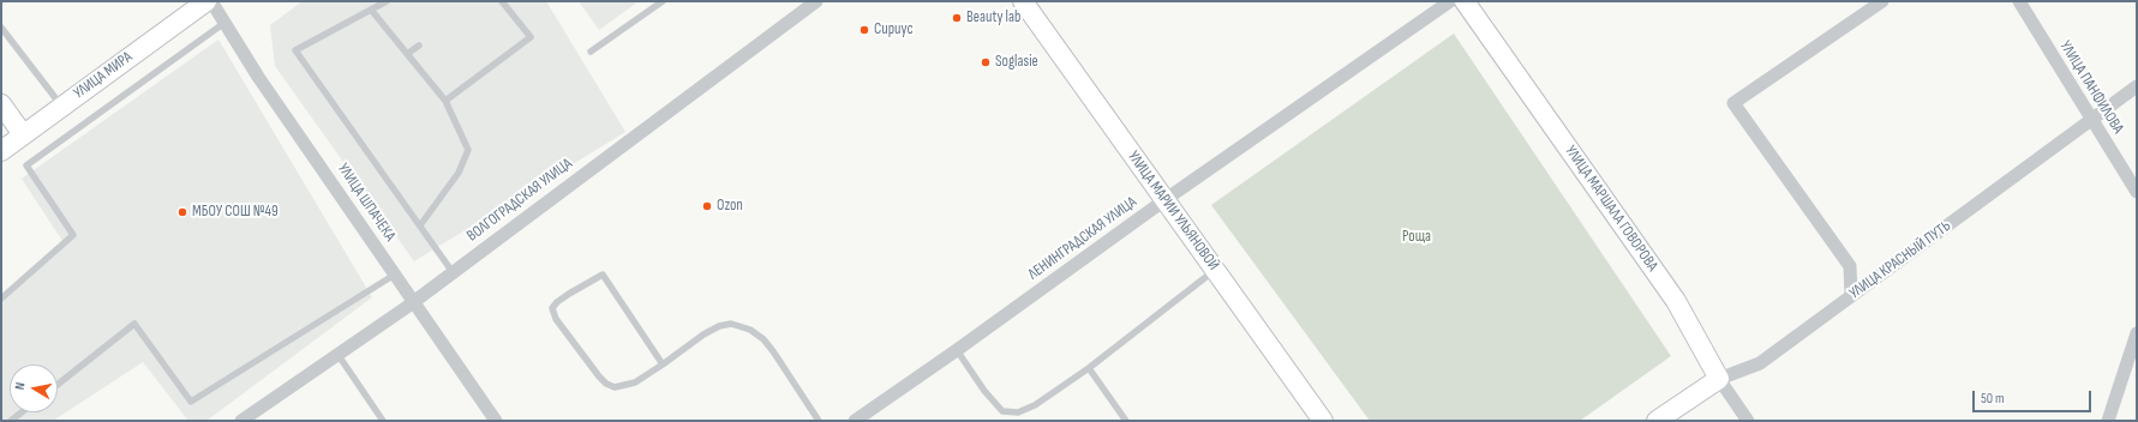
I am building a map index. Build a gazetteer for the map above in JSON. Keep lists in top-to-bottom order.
{
  "streets": {
    "street": [
      "УЛИЦА МИРА",
      "УЛИЦА ПАНФИЛОВА",
      "ВОЛГОГРАДСКАЯ УЛИЦА",
      "УЛИЦА ШПАЧЕКА",
      "УЛИЦА МАРШАЛА ГОВОРОВА",
      "УЛИЦА МАРИИ УЛЬЯНОВОЙ",
      "ЛЕНИНГРАДСКАЯ УЛИЦА",
      "УЛИЦА КРАСНЫЙ ПУТЬ"
    ]
  },
  "crossings": [
    ["УЛИЦА ПАНФИЛОВА", "УЛИЦА КРАСНЫЙ ПУТЬ"],
    ["ВОЛГОГРАДСКАЯ УЛИЦА", "УЛИЦА ШПАЧЕКА"],
    ["УЛИЦА МАРШАЛА ГОВОРОВА", "УЛИЦА КРАСНЫЙ ПУТЬ"],
    ["УЛИЦА МАРИИ УЛЬЯНОВОЙ", "ЛЕНИНГРАДСКАЯ УЛИЦА"]
  ],
  "parks": ["Роща"],
  "places": [
    "Beauty lab",
    "Сириус",
    "Soglasie",
    "Ozon",
    "МБОУ СОШ №49"
  ],
  "scale_bar": "50 m",
  "north": "left"
}
